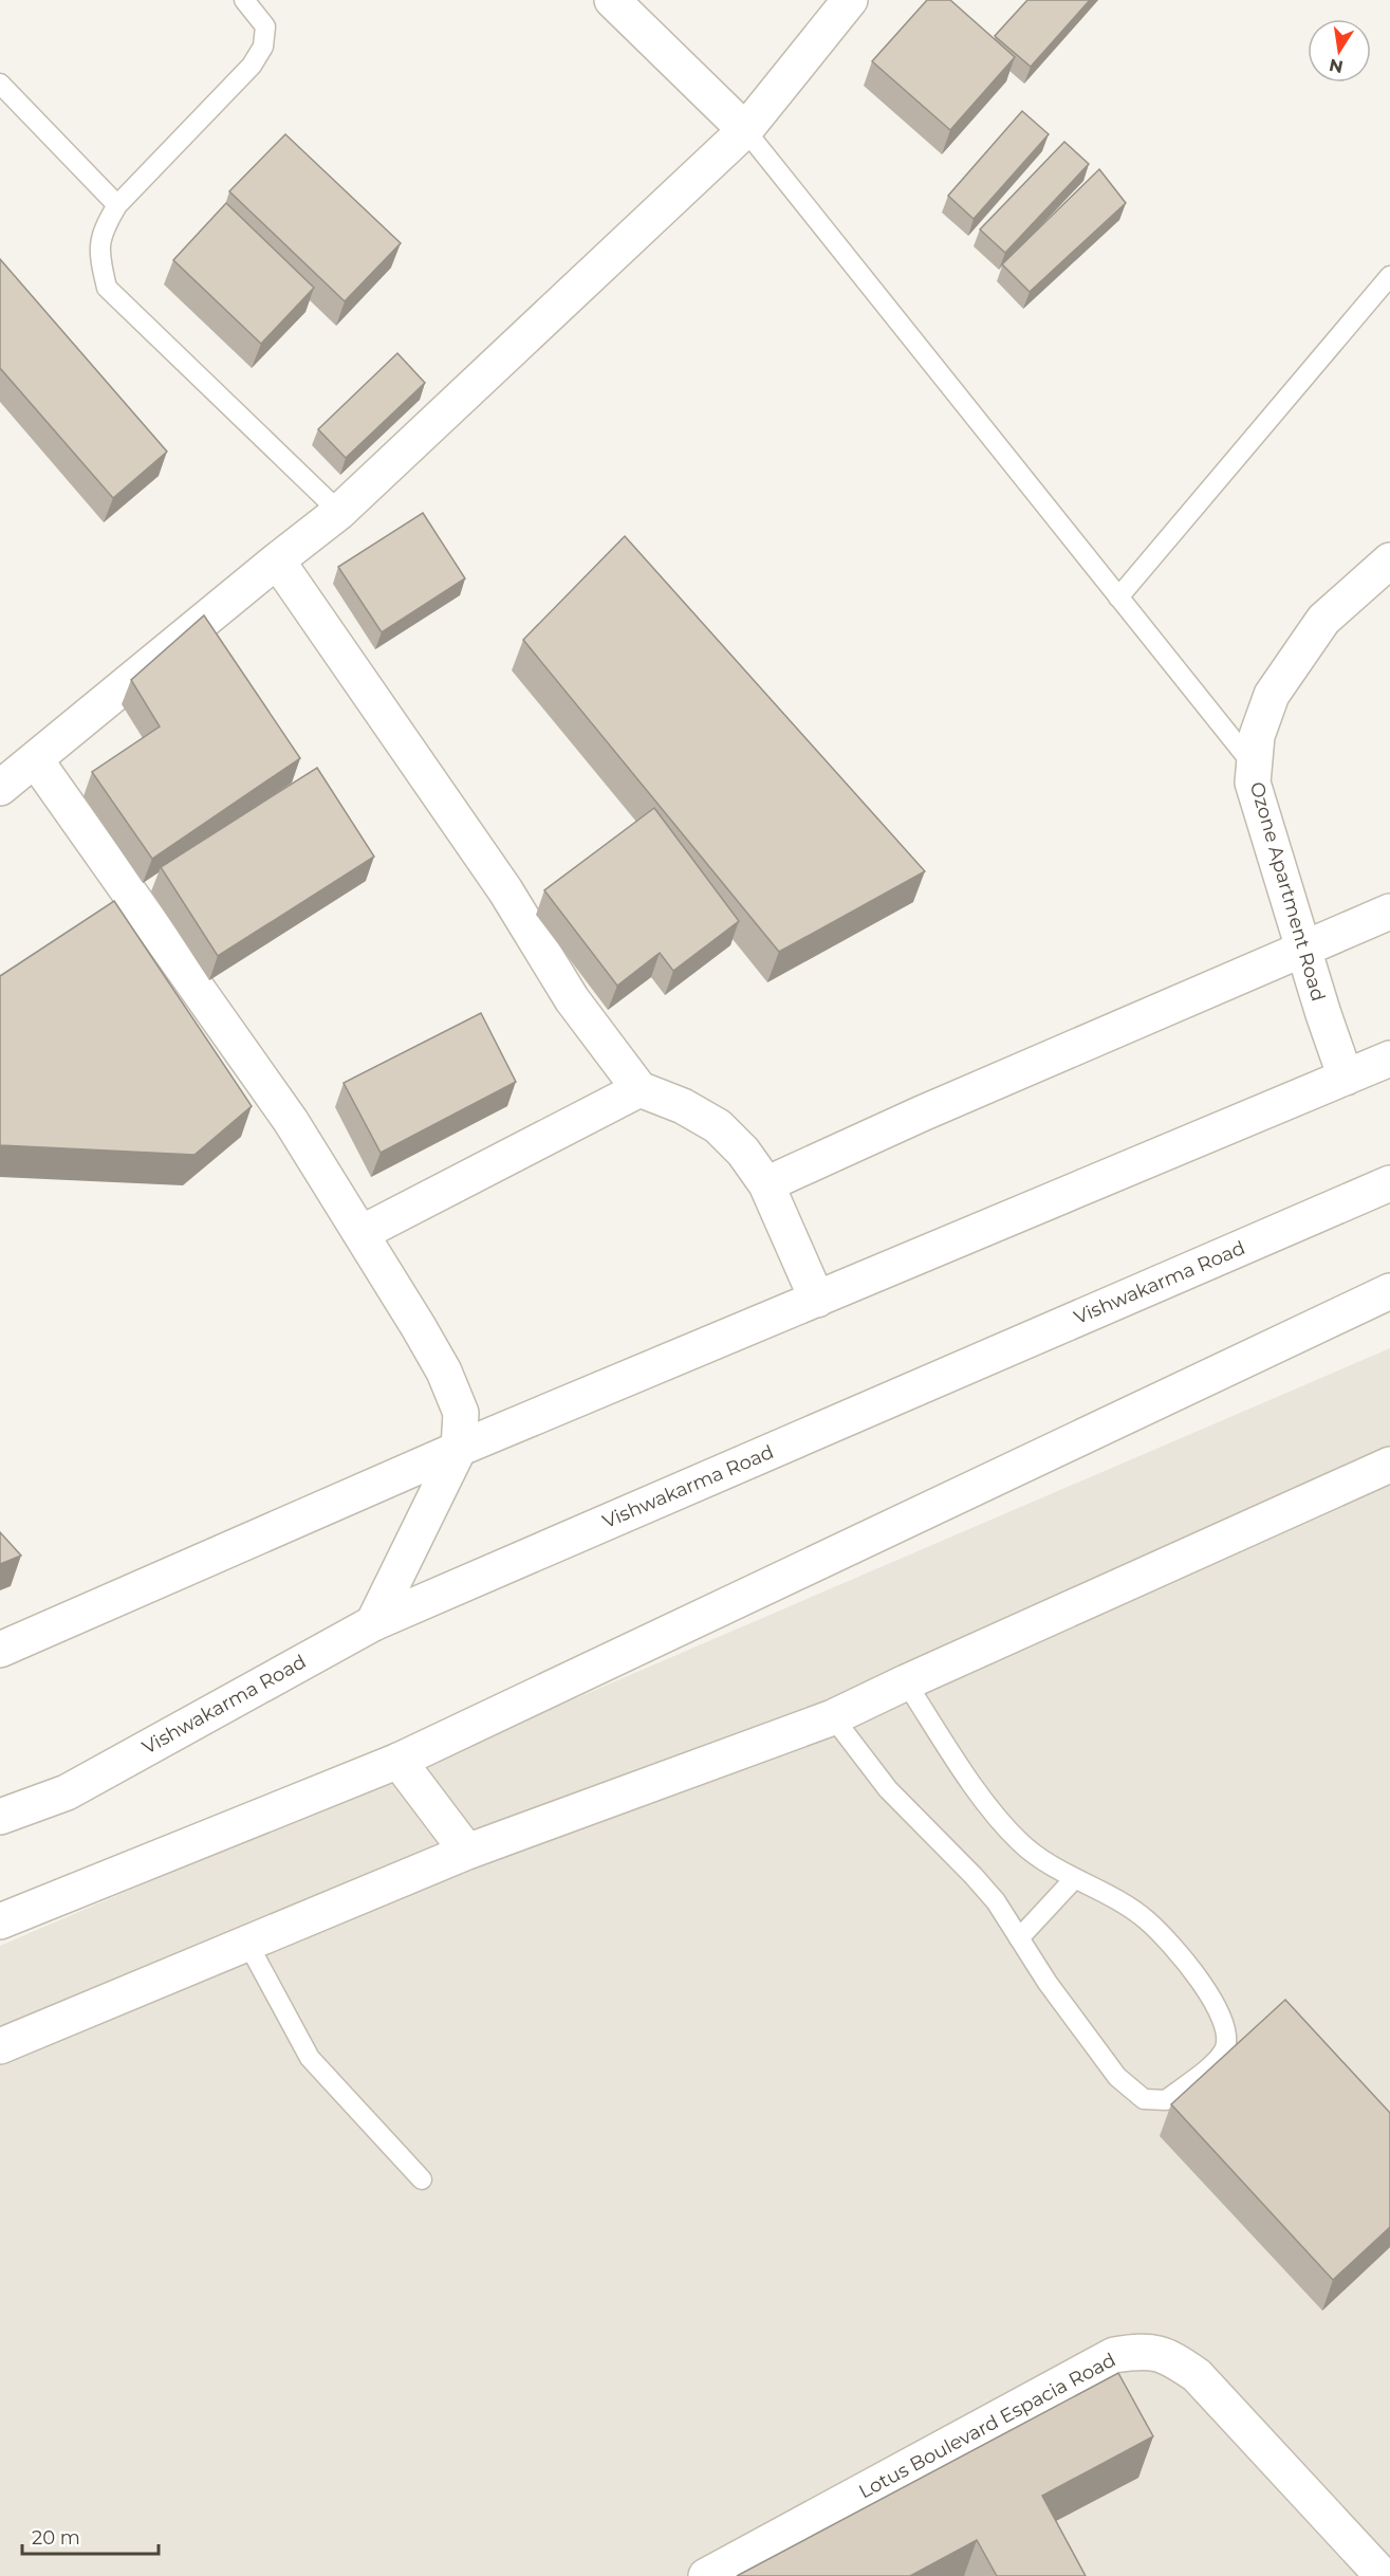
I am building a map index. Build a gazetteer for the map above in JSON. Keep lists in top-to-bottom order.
{
  "streets": {
    "street": ["Ozone Apartment Road", "Vishwakarma Road", "Lotus Boulevard Espacia Road"]
  },
  "scale_bar": "20 m",
  "north": "bottom"
}
